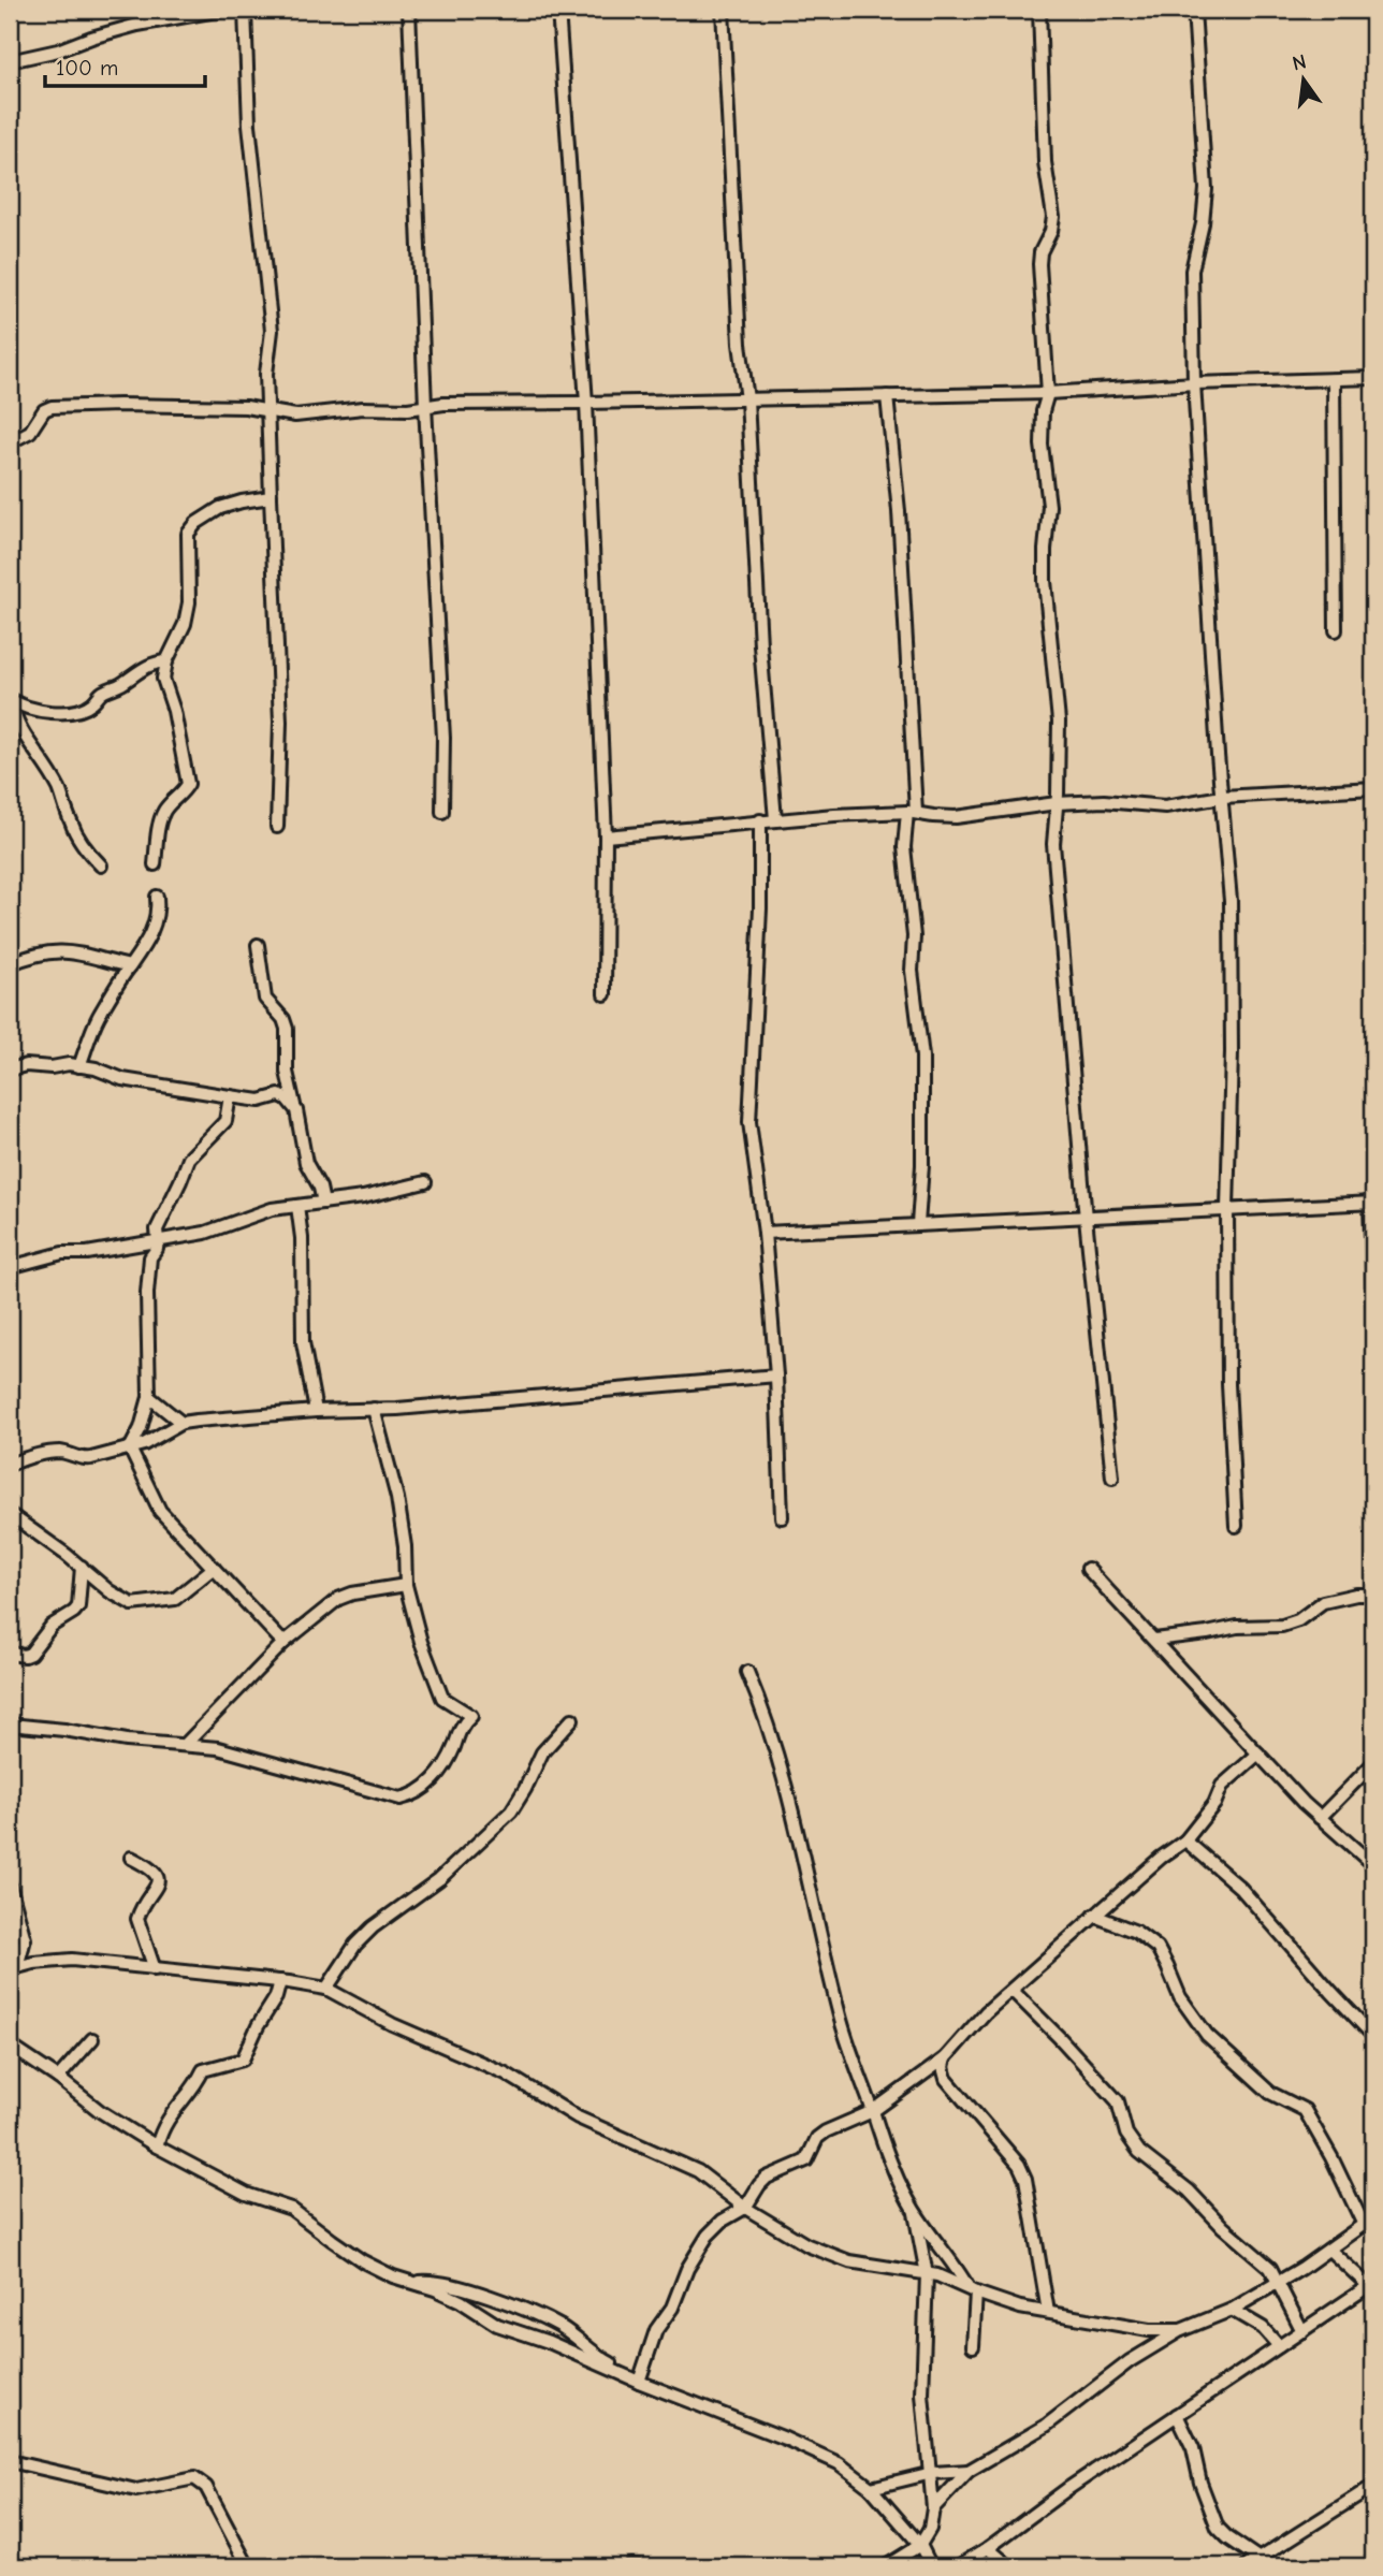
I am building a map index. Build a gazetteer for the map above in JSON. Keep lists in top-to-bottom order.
{
  "scale_bar": "100 m",
  "north": "top"
}
